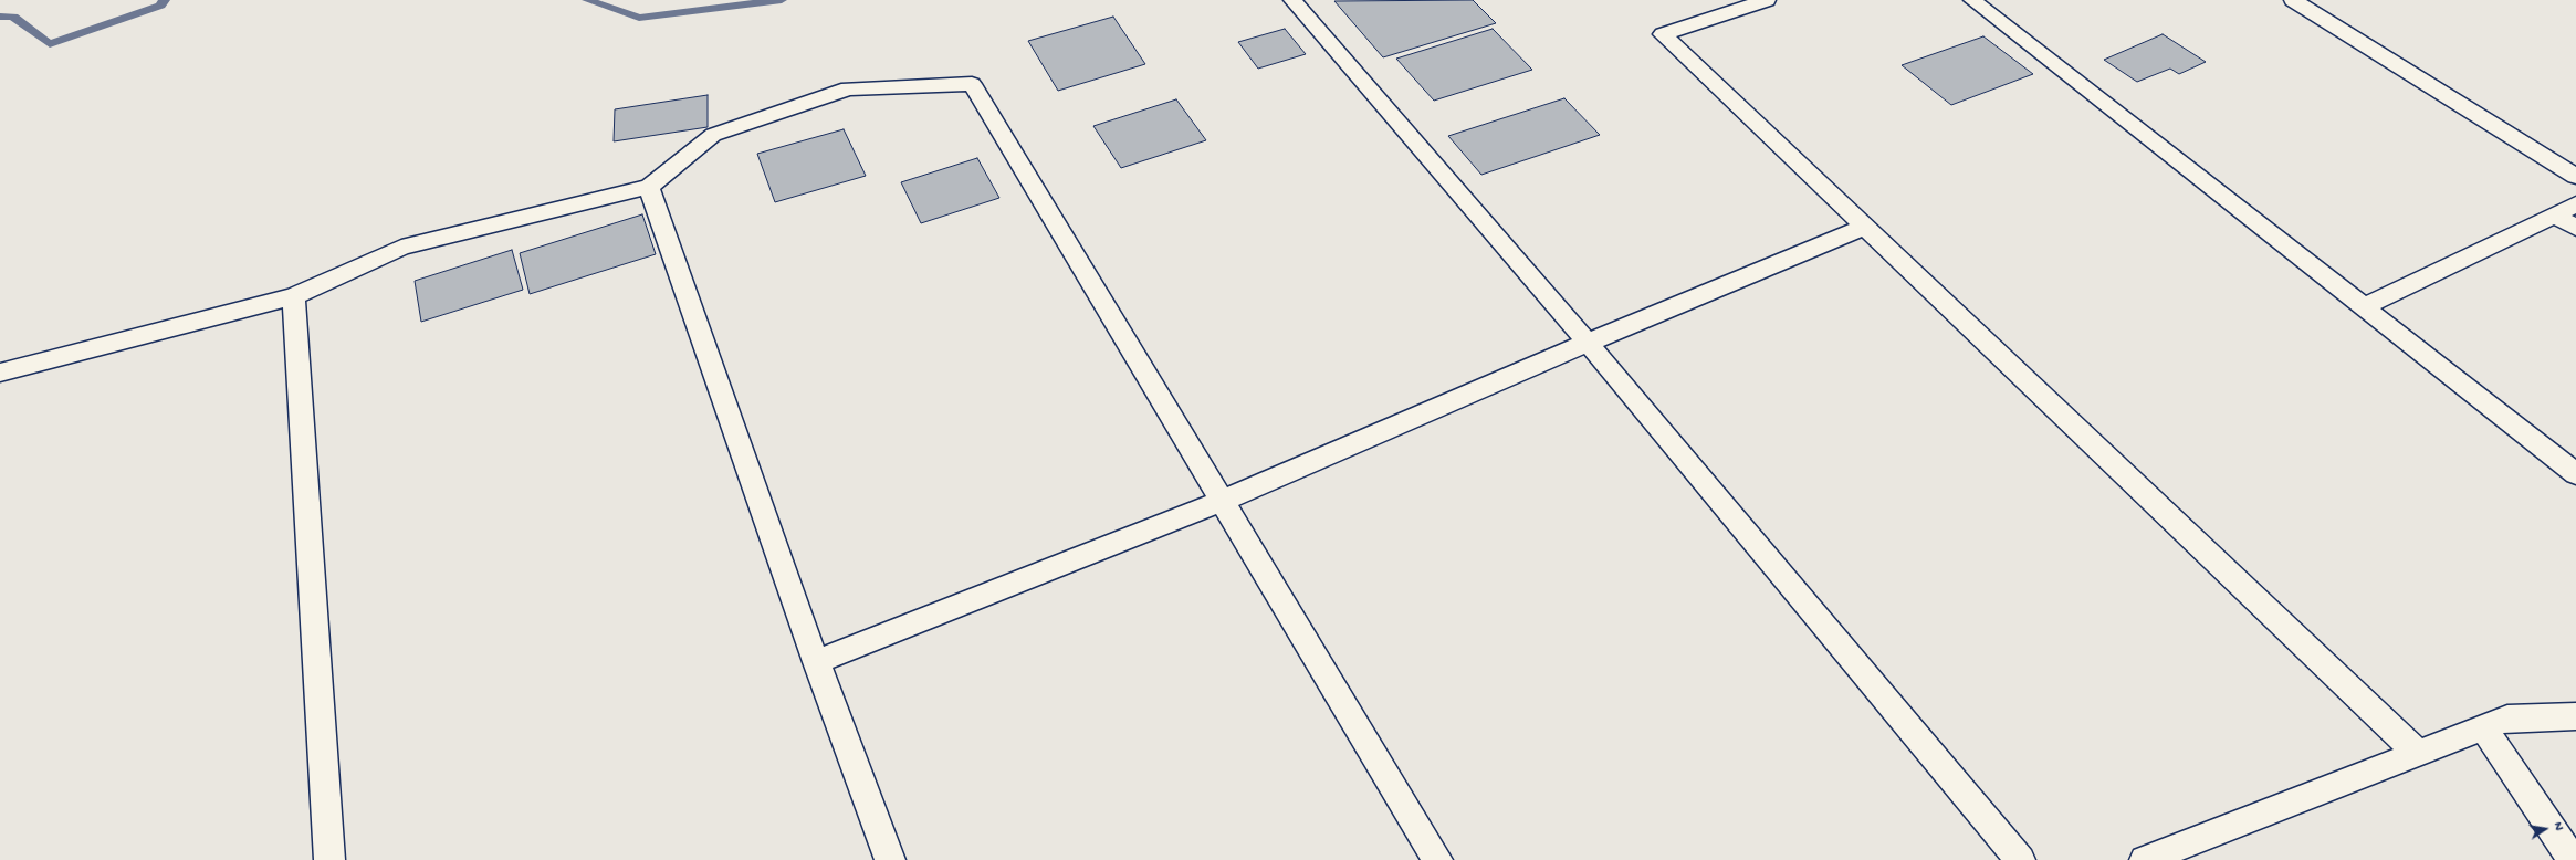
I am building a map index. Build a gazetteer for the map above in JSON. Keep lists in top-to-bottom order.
{
  "north": "right"
}
